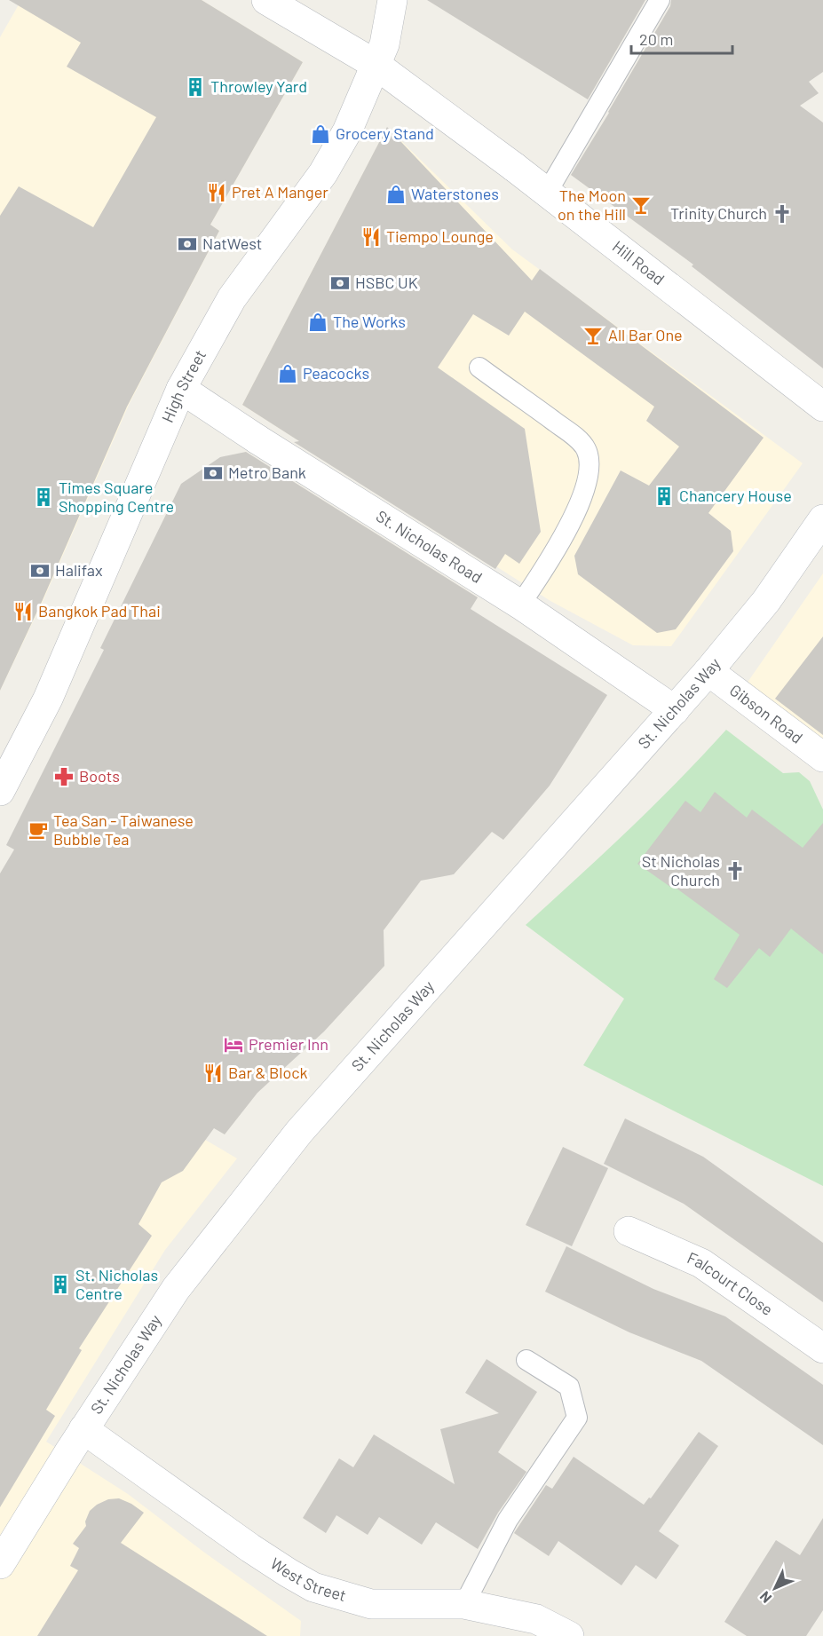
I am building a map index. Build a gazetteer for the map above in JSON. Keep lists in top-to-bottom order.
{
  "streets": {
    "street": [
      "Hill Road",
      "High Street",
      "St. Nicholas Road",
      "St. Nicholas Way",
      "Gibson Road",
      "Falcourt Close",
      "West Street"
    ]
  },
  "crossings": [
    ["Hill Road", "High Street"],
    ["High Street", "St. Nicholas Road"],
    ["St. Nicholas Road", "St. Nicholas Way"],
    ["St. Nicholas Way", "Gibson Road"],
    ["St. Nicholas Way", "West Street"]
  ],
  "places": {
    "building": [
      "Throwley Yard",
      "Chancery House",
      "Times Square Shopping Centre",
      "St. Nicholas Centre"
    ],
    "shop": [
      "Grocery Stand",
      "Waterstones",
      "The Works",
      "Peacocks"
    ],
    "restaurant": [
      "Pret A Manger",
      "Tiempo Lounge",
      "Bangkok Pad Thai",
      "Bar & Block"
    ],
    "bar": ["The Moon on the Hill", "All Bar One"],
    "church": ["Trinity Church", "St Nicholas Church"],
    "bank": [
      "NatWest",
      "HSBC UK",
      "Metro Bank",
      "Halifax"
    ],
    "pharmacy": ["Boots"],
    "cafe": ["Tea San - Taiwanese Bubble Tea"],
    "hotel": ["Premier Inn"]
  },
  "scale_bar": "20 m",
  "north": "bottom left"
}
